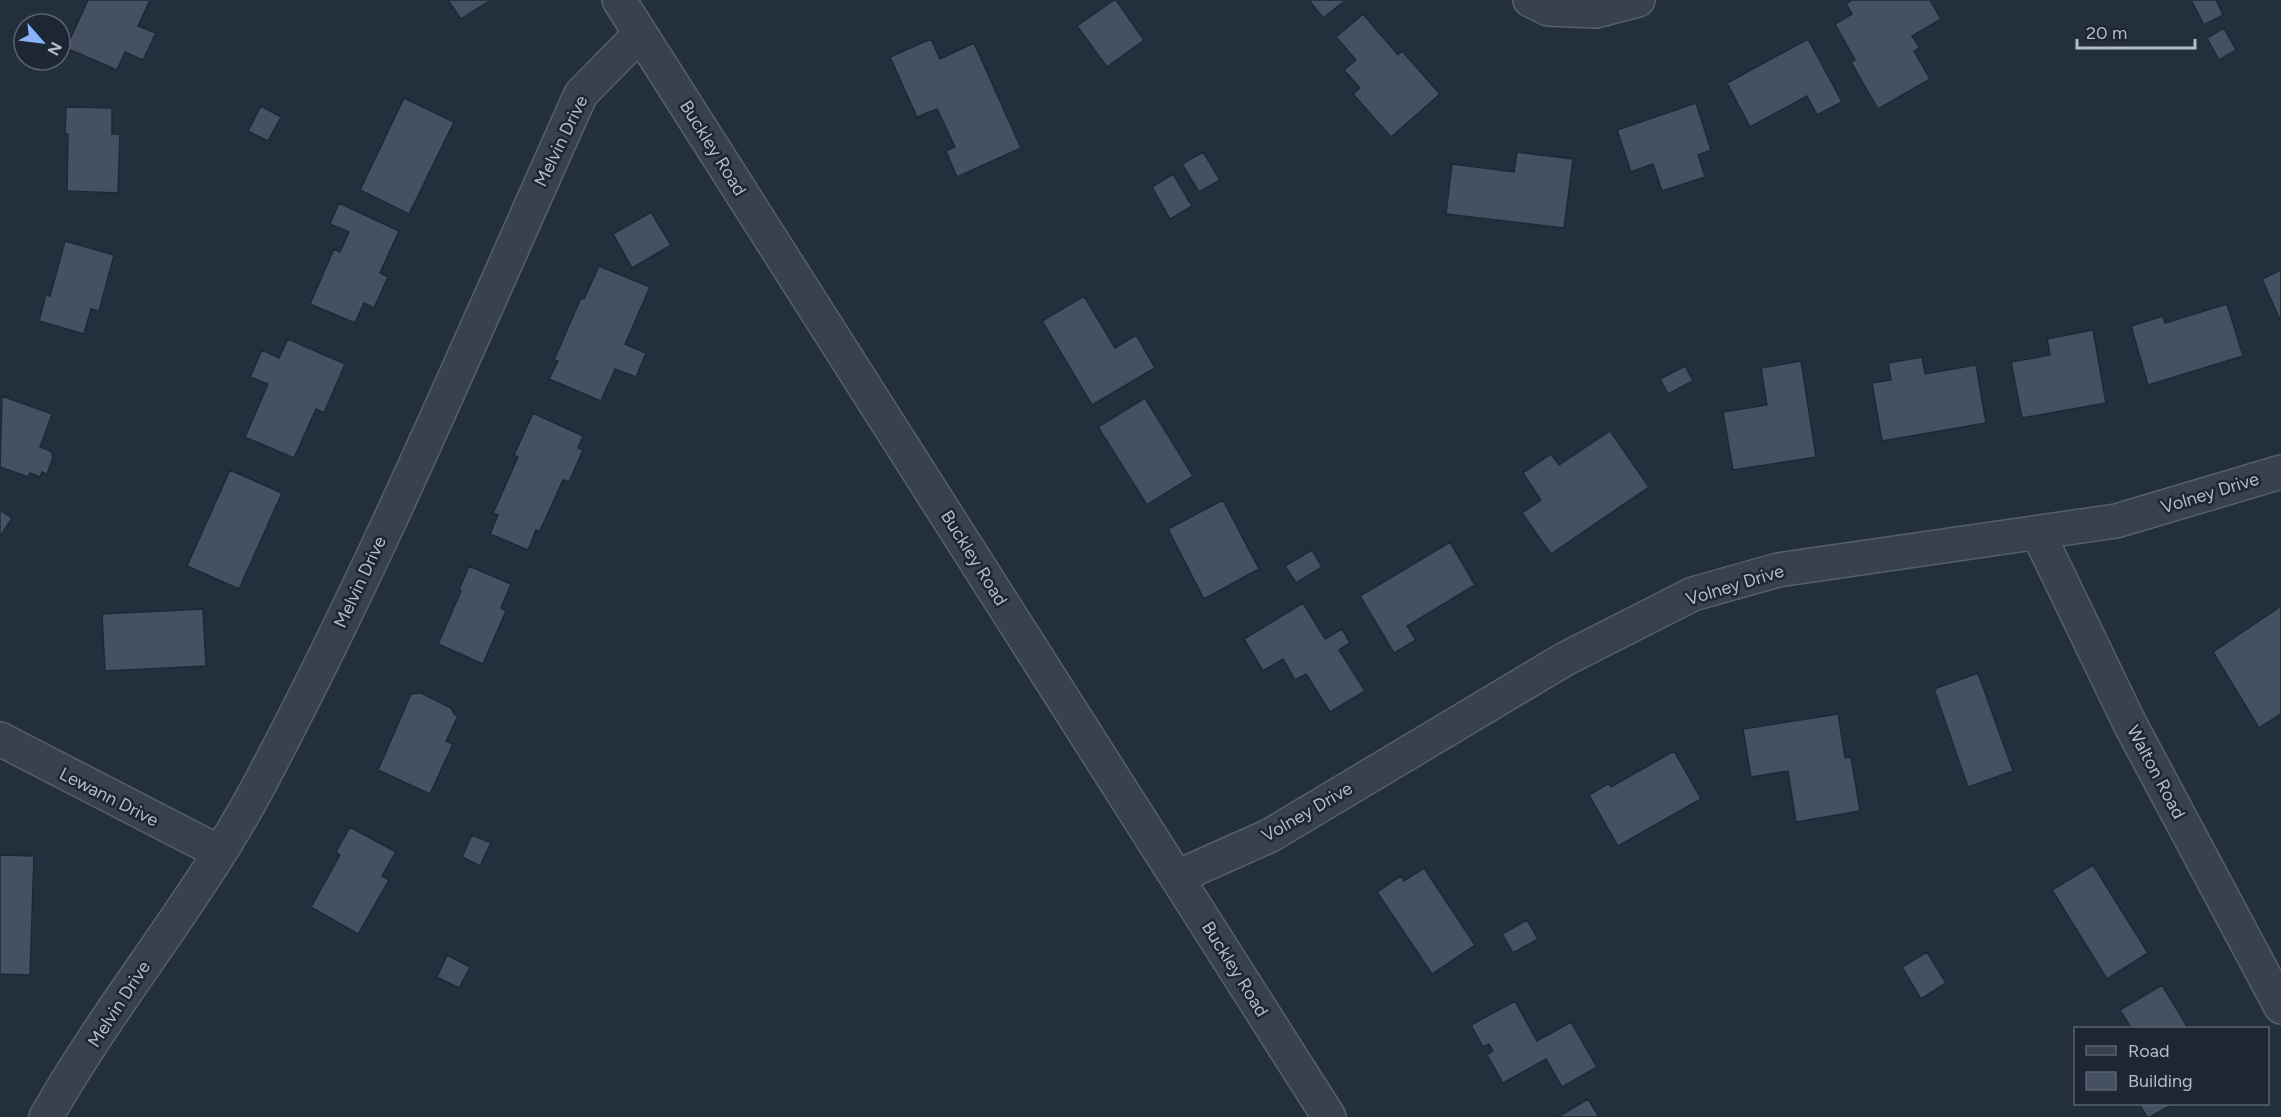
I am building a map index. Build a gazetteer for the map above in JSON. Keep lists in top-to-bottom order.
{
  "streets": {
    "street": [
      "Melvin Drive",
      "Buckley Road",
      "Volney Drive",
      "Walton Road",
      "Lewann Drive"
    ]
  },
  "crossings": [
    ["Melvin Drive", "Buckley Road"],
    ["Melvin Drive", "Lewann Drive"],
    ["Buckley Road", "Volney Drive"],
    ["Volney Drive", "Walton Road"]
  ],
  "legend": ["Road", "Building"],
  "scale_bar": "20 m",
  "north": "bottom right"
}
